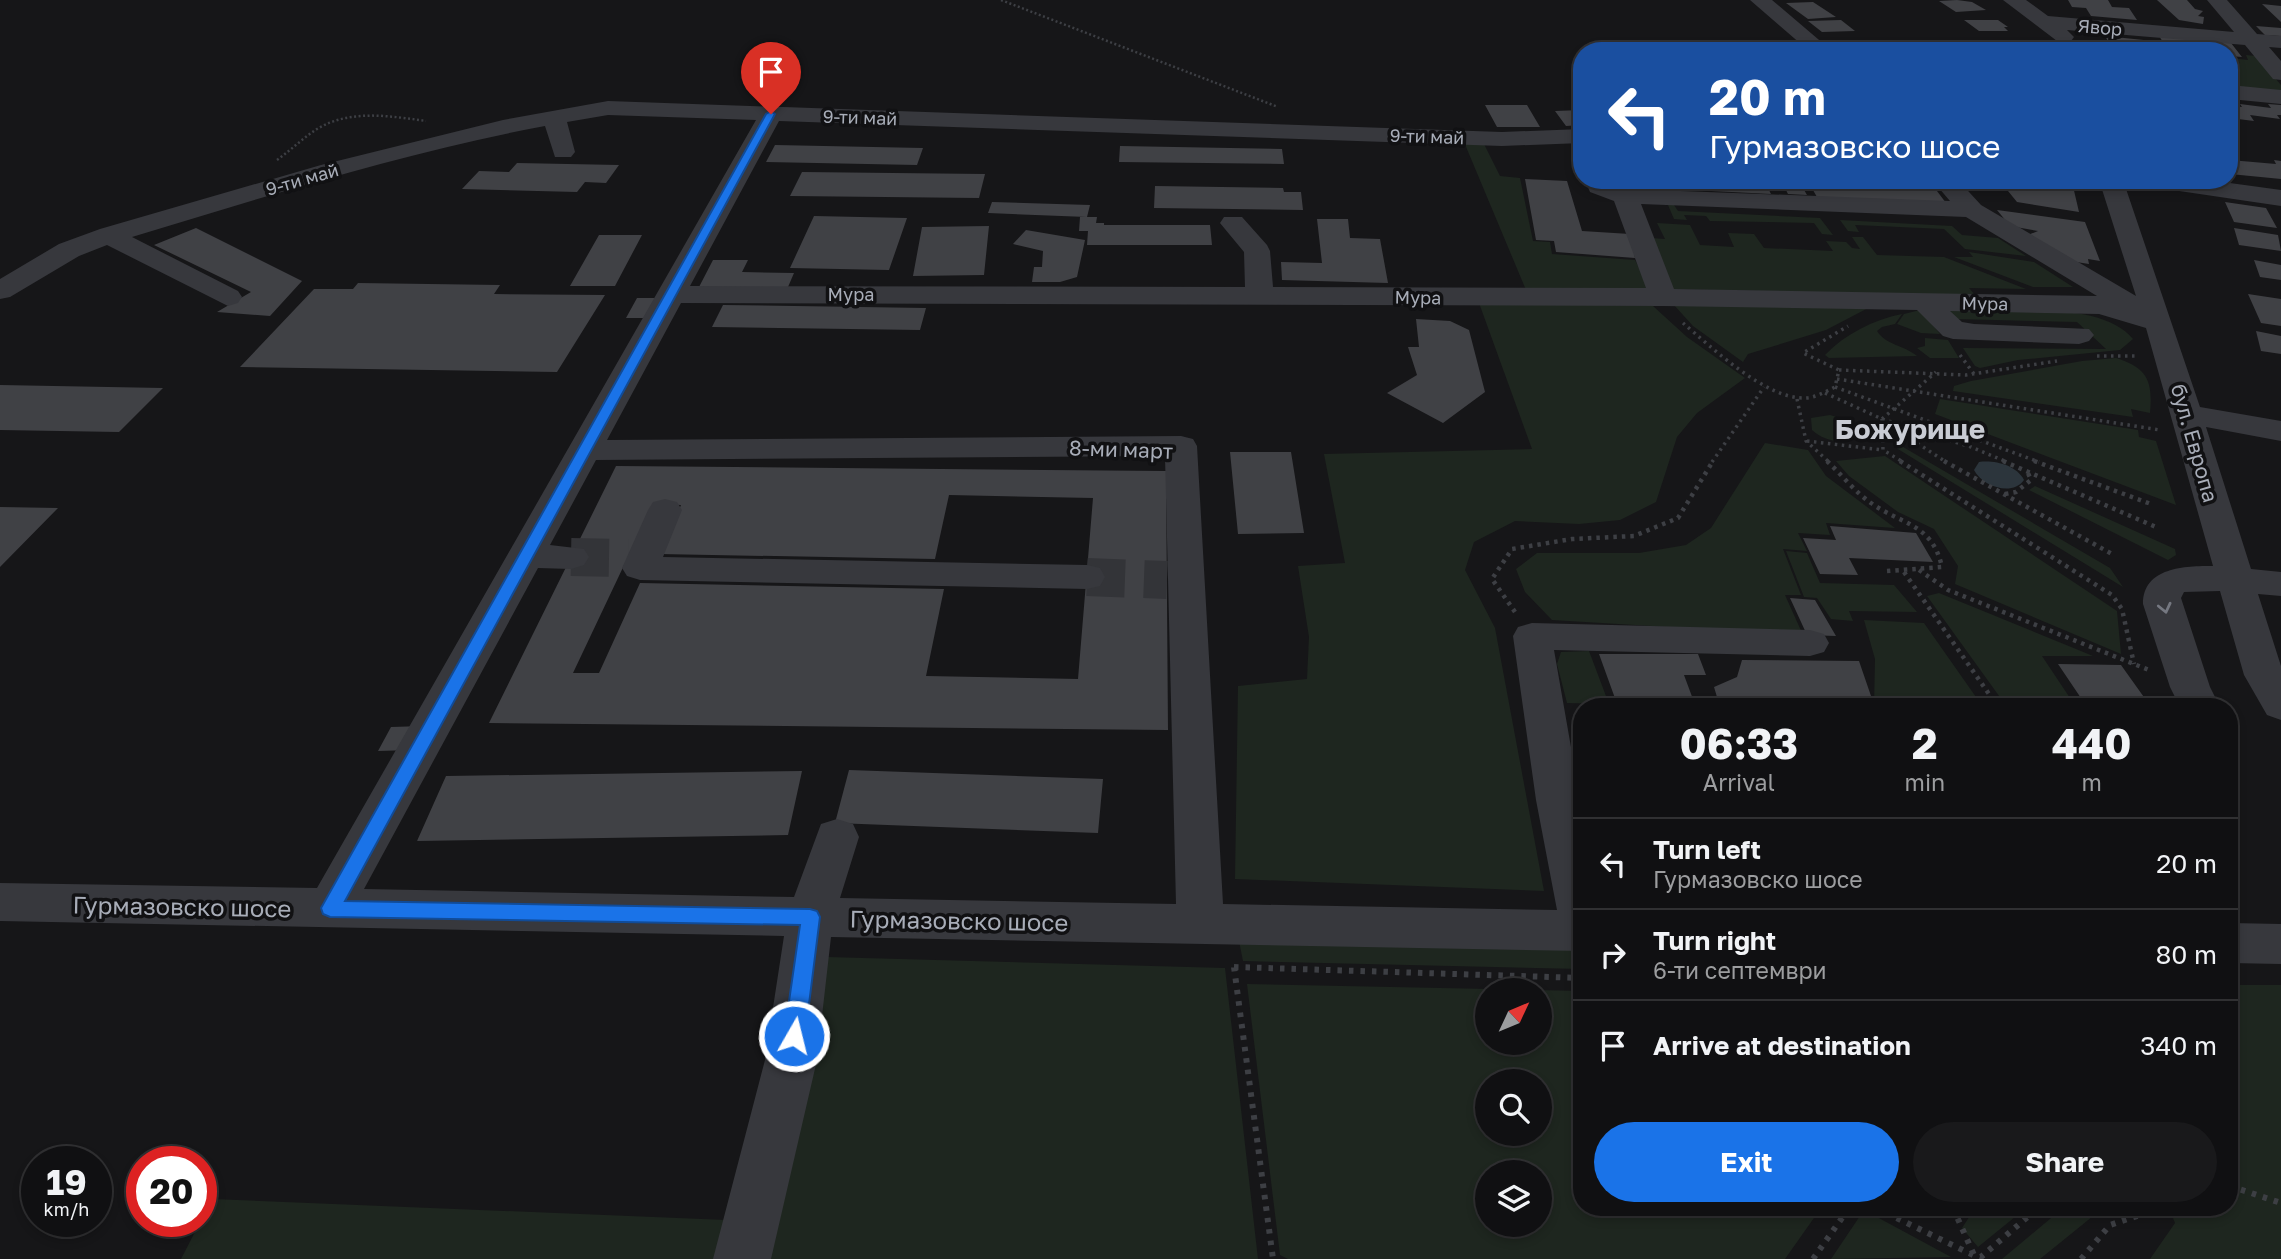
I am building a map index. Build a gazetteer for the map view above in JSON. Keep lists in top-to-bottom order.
{
  "streets": {
    "street": [
      "Явор",
      "9-ти май",
      "Мура",
      "бул. Европа",
      "8-ми март",
      "Гурмазовско шосе"
    ]
  },
  "crossings": [
    ["Мура", "бул. Европа"],
    ["8-ми март", "Гурмазовско шосе"]
  ],
  "districts": ["Божурище"],
  "north": "top right",
  "page": {
    "turn": ["20 m", "Гурмазовско шосе"],
    "eta": [
      "06:33",
      "Arrival",
      "2",
      "min",
      "440",
      "m"
    ],
    "list": [
      {
        "name": "Turn left",
        "note": "Гурмазовско шосе",
        "value": "20 m"
      },
      {
        "name": "Turn right",
        "note": "6-ти септември",
        "value": "80 m"
      },
      {
        "name": "Arrive at destination",
        "value": "340 m"
      }
    ],
    "buttons": ["Exit", "Share"],
    "speed": "19 km/h",
    "limit": "20"
  }
}
